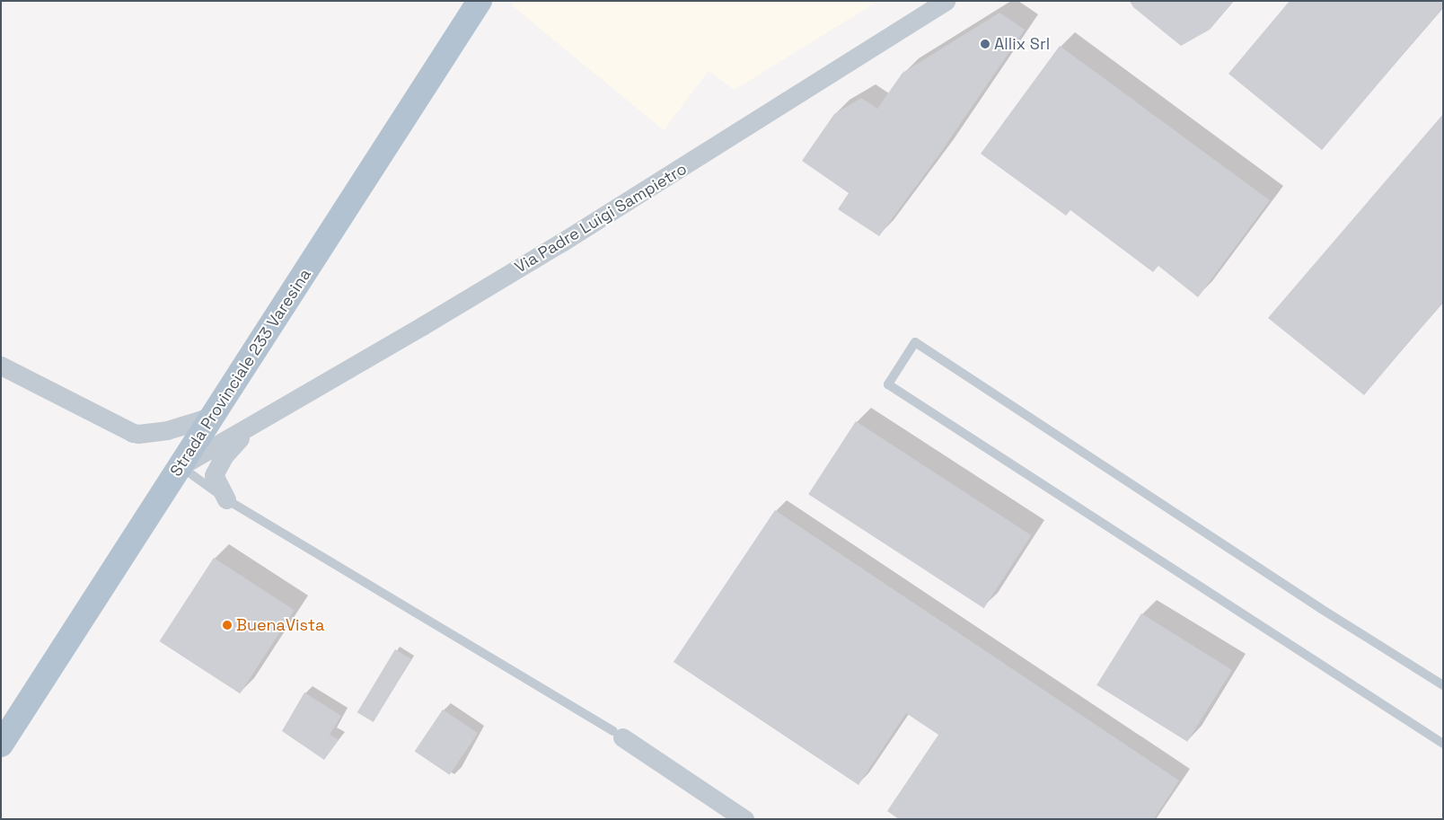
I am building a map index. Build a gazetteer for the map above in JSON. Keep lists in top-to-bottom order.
{
  "streets": {
    "main road": ["Strada Provinciale 233 Varesina"],
    "street": ["Via Padre Luigi Sampietro"]
  },
  "crossings": [
    ["Via Padre Luigi Sampietro", "Strada Provinciale 233 Varesina"]
  ],
  "places": ["Allix Srl", "BuenaVista"]
}
